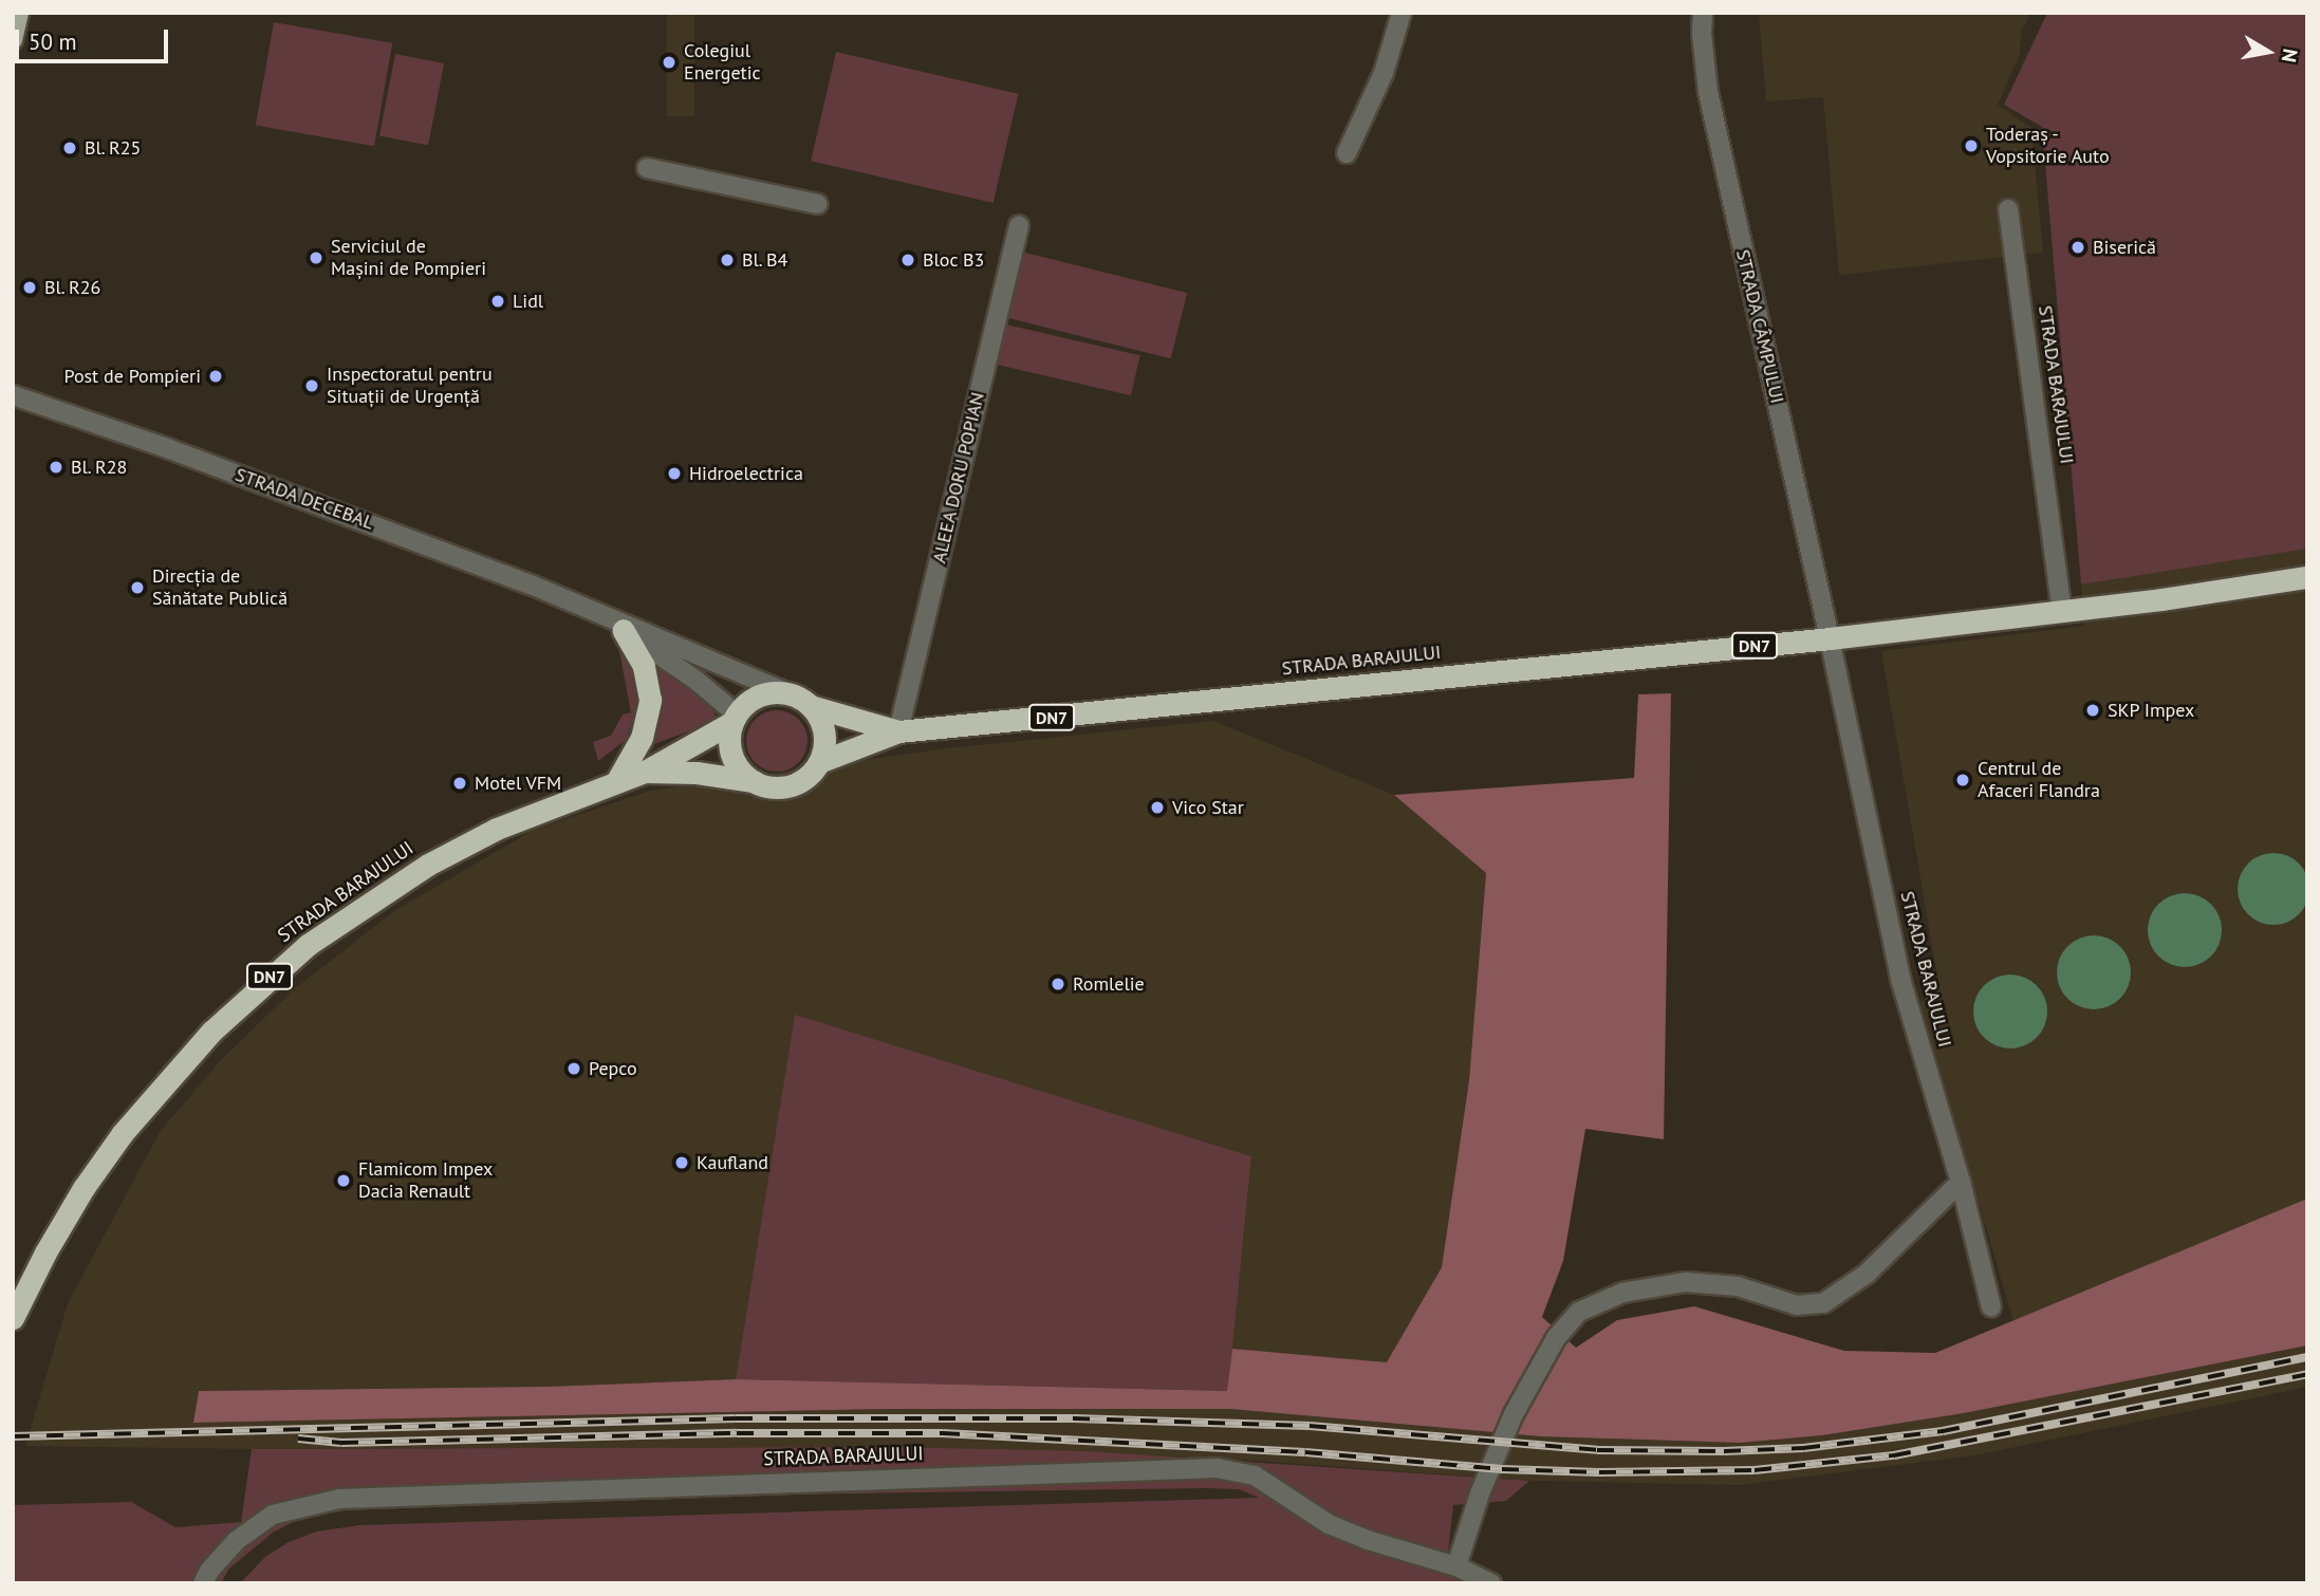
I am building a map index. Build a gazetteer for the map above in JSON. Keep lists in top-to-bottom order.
{
  "streets": {
    "highway": ["STRADA BARAJULUI", "DN7"],
    "street": ["STRADA CÂMPULUI", "ALEEA DORU POPIAN", "STRADA DECEBAL"]
  },
  "crossings": [
    ["STRADA CÂMPULUI", "STRADA BARAJULUI"],
    ["STRADA BARAJULUI", "ALEEA DORU POPIAN"],
    ["STRADA BARAJULUI", "STRADA DECEBAL"],
    ["STRADA BARAJULUI", "DN7"],
    ["STRADA DECEBAL", "DN7"]
  ],
  "places": [
    "Colegiul Energetic",
    "Toderaș - Vopsitorie Auto",
    "Bl. R25",
    "Biserică",
    "Serviciul de Mașini de Pompieri",
    "Bl. B4",
    "Bloc B3",
    "Bl. R26",
    "Lidl",
    "Post de Pompieri",
    "Inspectoratul pentru Situații de Urgență",
    "Bl. R28",
    "Hidroelectrica",
    "Direcția de Sănătate Publică",
    "SKP Impex",
    "Centrul de Afaceri Flandra",
    "Motel VFM",
    "Vico Star",
    "Romlelie",
    "Pepco",
    "Kaufland",
    "Flamicom Impex Dacia Renault"
  ],
  "scale_bar": "50 m",
  "north": "right"
}
